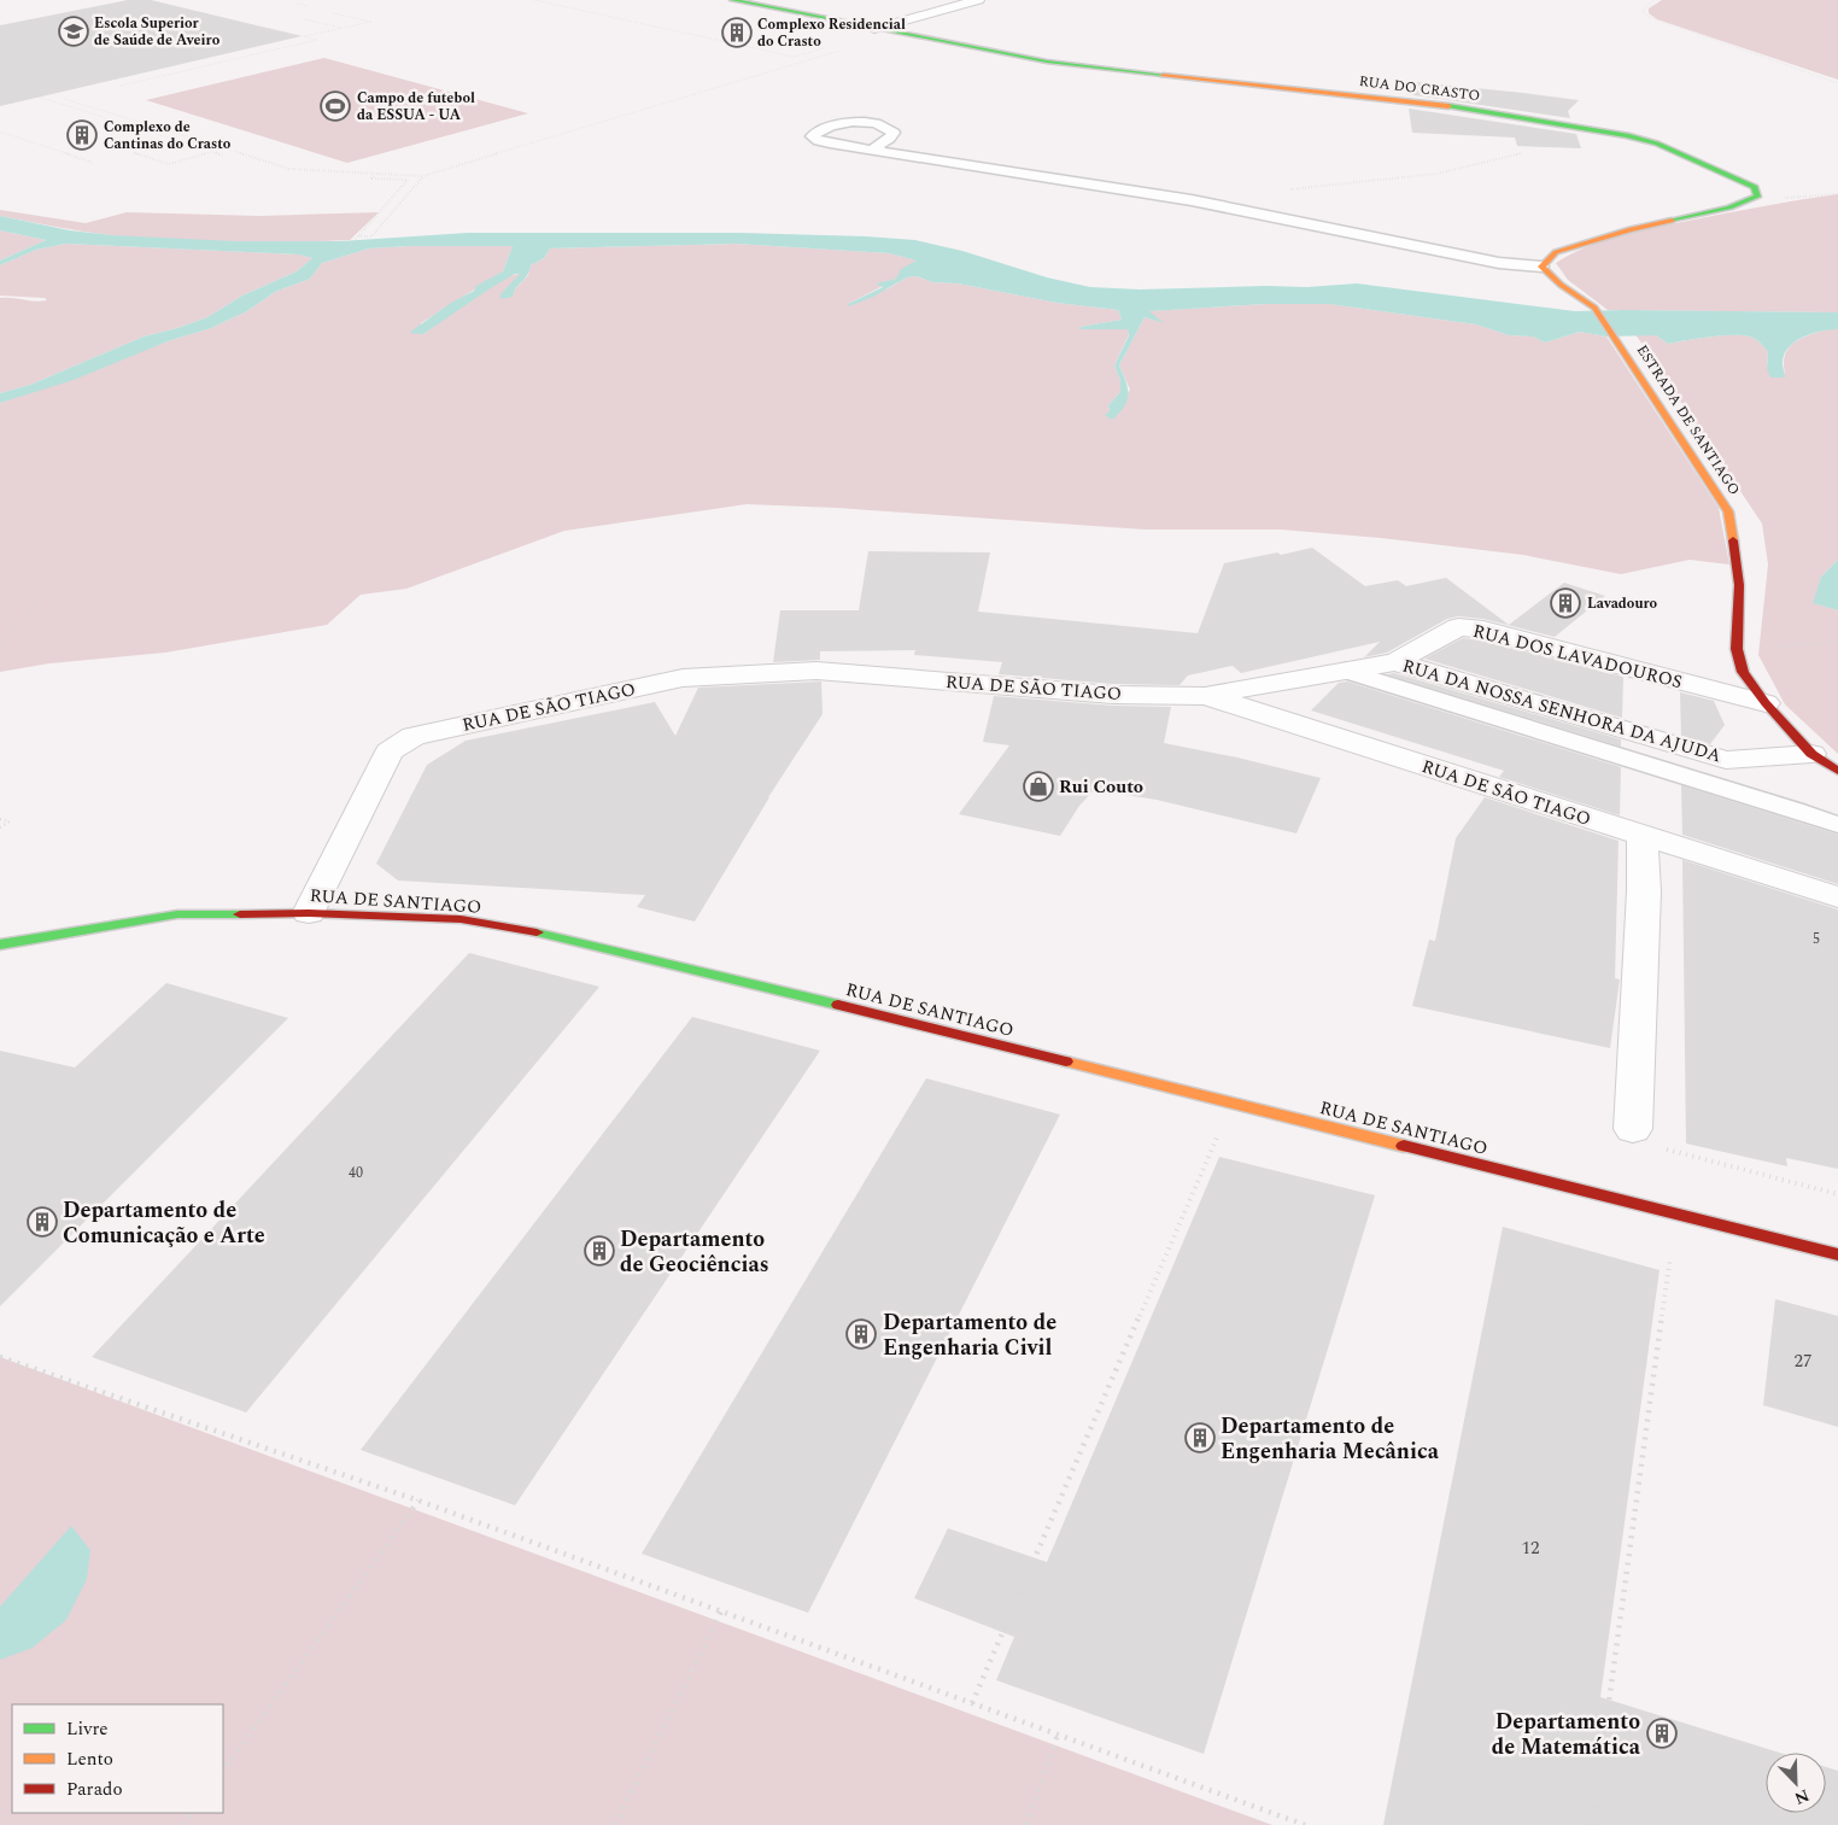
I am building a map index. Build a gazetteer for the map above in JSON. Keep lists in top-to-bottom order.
{
  "streets": {
    "street": [
      "RUA DO CRASTO",
      "ESTRADA DE SANTIAGO",
      "RUA DOS LAVADOUROS",
      "RUA DE SÃO TIAGO",
      "RUA DA NOSSA SENHORA DA AJUDA",
      "RUA DE SANTIAGO"
    ]
  },
  "crossings": [
    ["ESTRADA DE SANTIAGO", "RUA DOS LAVADOUROS"],
    ["ESTRADA DE SANTIAGO", "RUA DA NOSSA SENHORA DA AJUDA"],
    ["RUA DOS LAVADOUROS", "RUA DA NOSSA SENHORA DA AJUDA"],
    ["RUA DE SÃO TIAGO", "RUA DA NOSSA SENHORA DA AJUDA"],
    ["RUA DE SÃO TIAGO", "RUA DE SANTIAGO"]
  ],
  "places": {
    "school or university": ["Escola Superior de Saúde de Aveiro"],
    "building": [
      "Complexo Residencial do Crasto",
      "Complexo de Cantinas do Crasto",
      "Lavadouro",
      "Departamento de Comunicação e Arte",
      "Departamento de Geociências",
      "Departamento de Engenharia Civil",
      "Departamento de Engenharia Mecânica",
      "Departamento de Matemática"
    ],
    "sports": ["Campo de futebol da ESSUA - UA"],
    "shop": ["Rui Couto"]
  },
  "house_numbers": [
    "5",
    "40",
    "27",
    "12"
  ],
  "legend": ["Livre", "Lento", "Parado"],
  "north": "bottom right"
}
